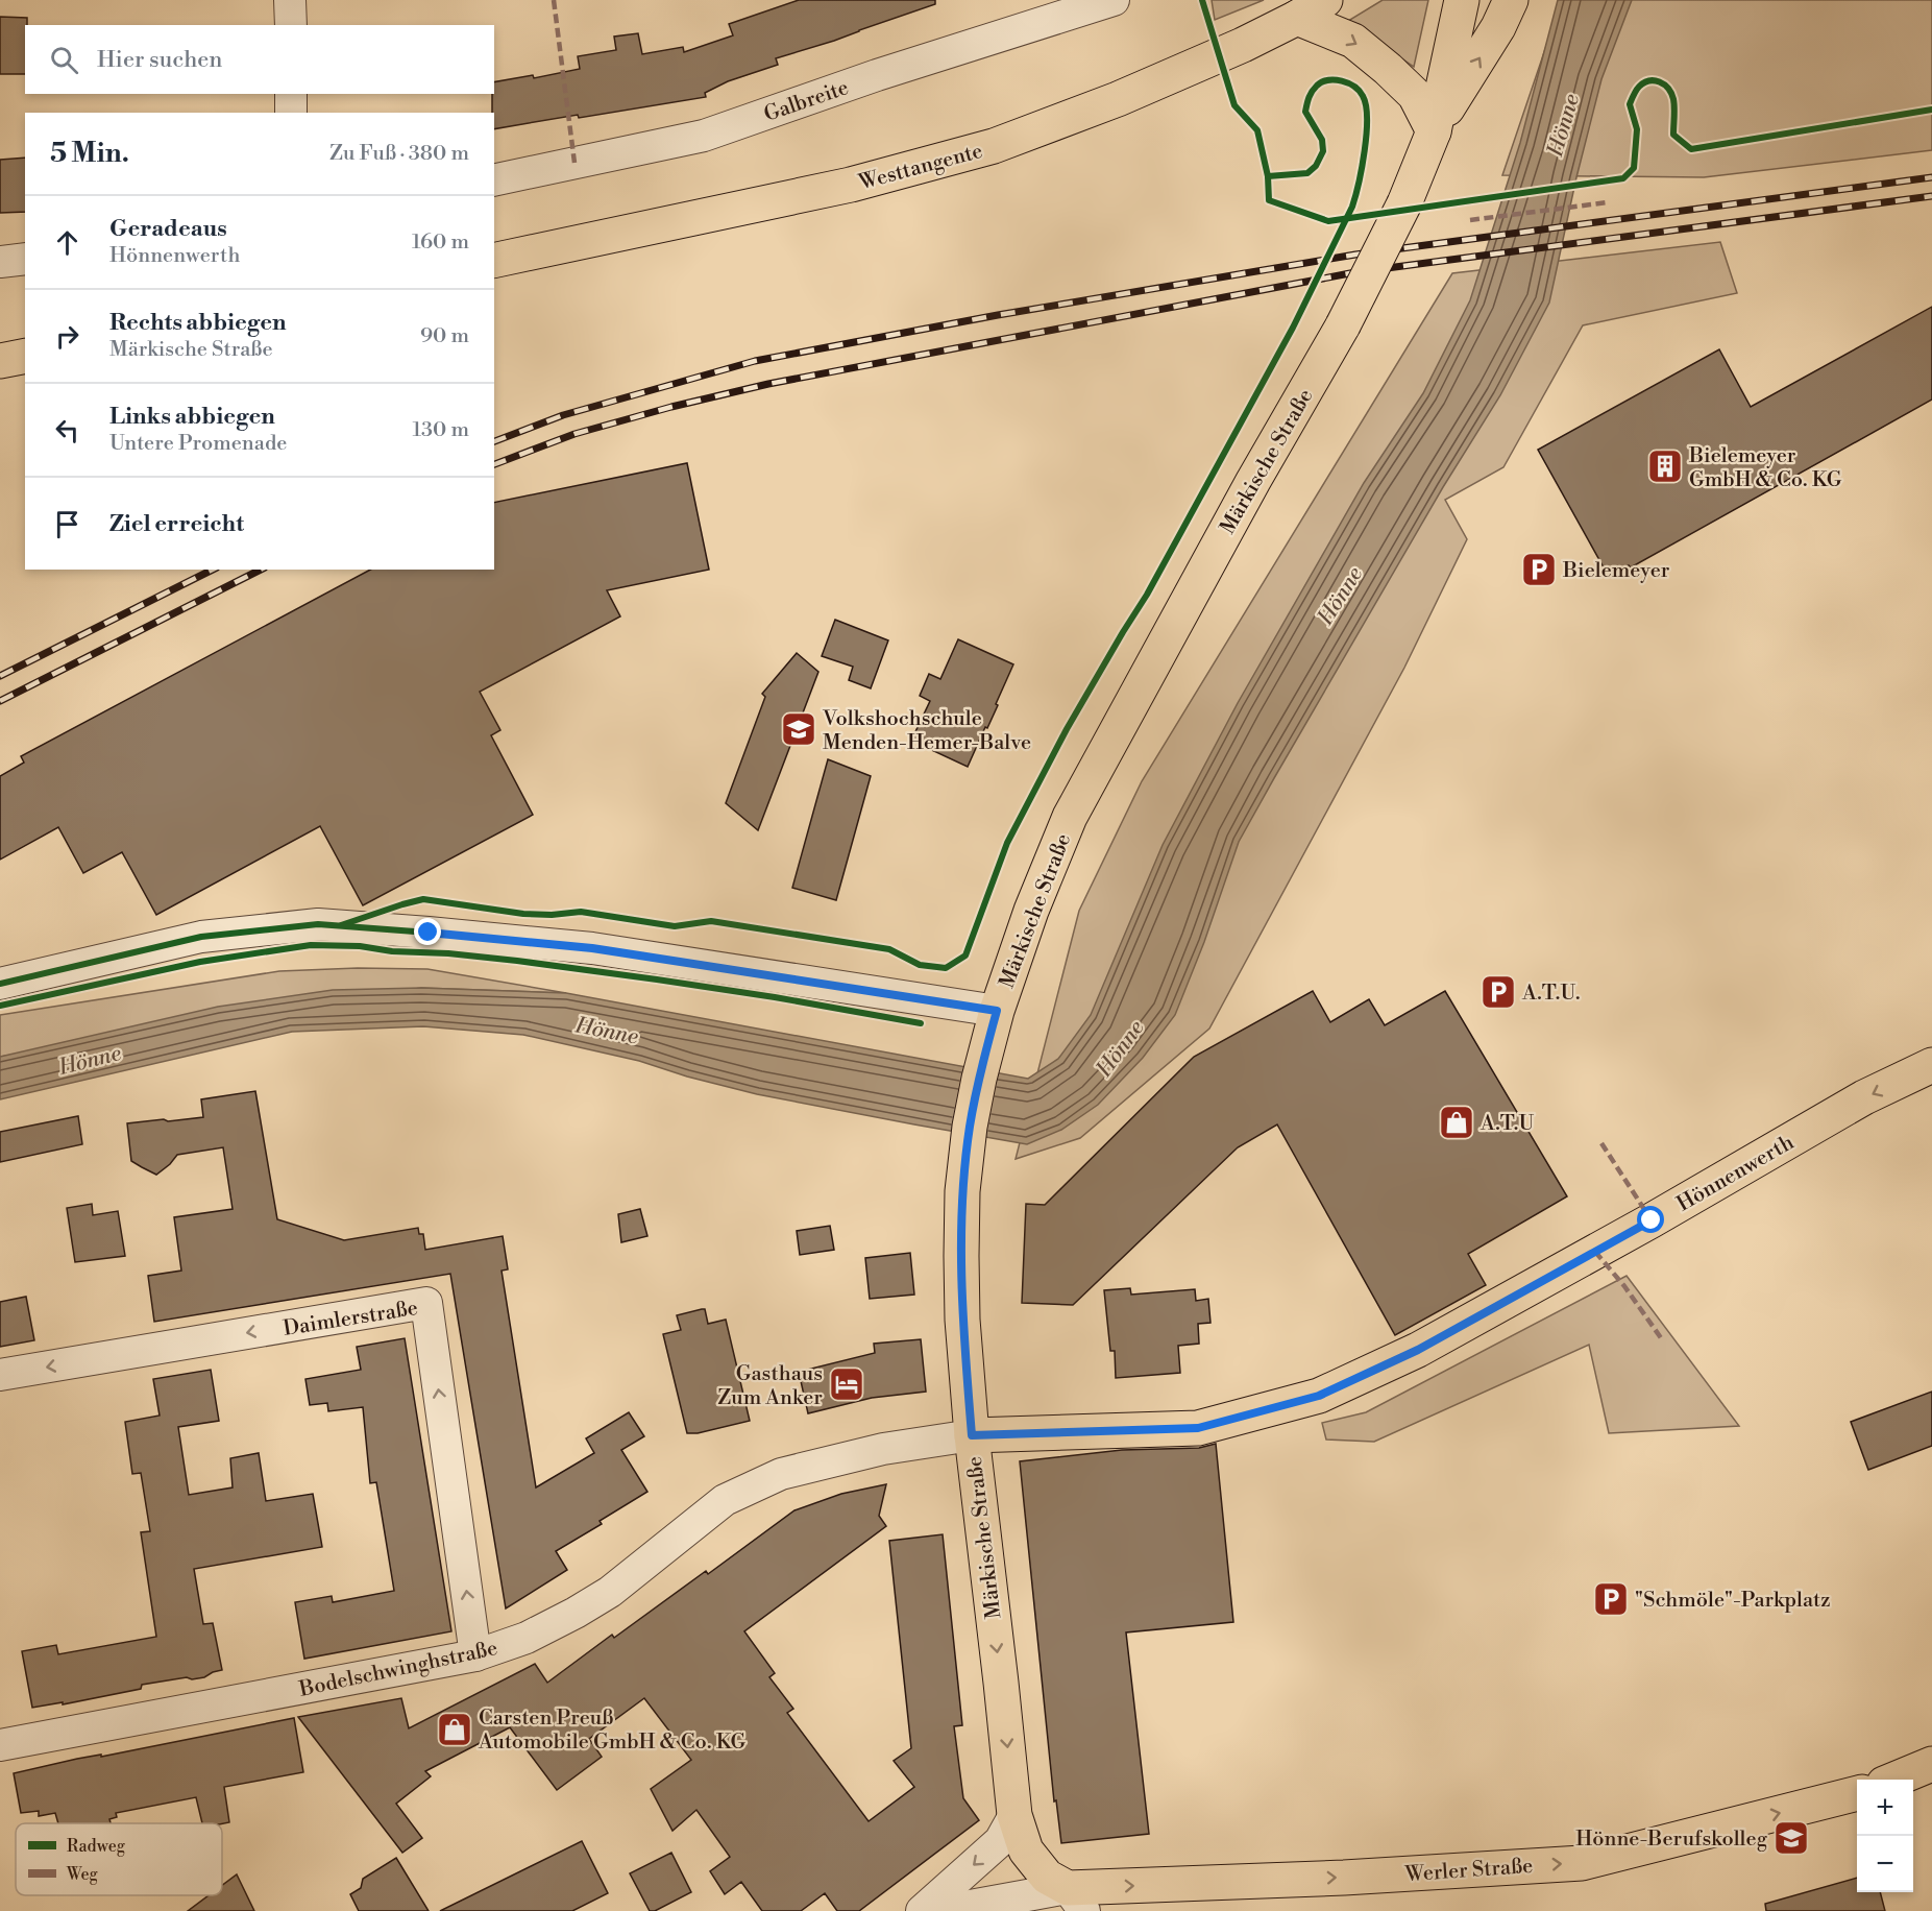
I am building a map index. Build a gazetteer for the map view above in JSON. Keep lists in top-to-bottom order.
{
  "streets": {
    "main road": [
      "Westtangente",
      "Märkische Straße",
      "Hönnenwerth",
      "Werler Straße"
    ],
    "street": ["Galbreite", "Daimlerstraße", "Bodelschwinghstraße"]
  },
  "crossings": [
    ["Märkische Straße", "Hönnenwerth"],
    ["Märkische Straße", "Bodelschwinghstraße"],
    ["Märkische Straße", "Werler Straße"],
    ["Hönnenwerth", "Bodelschwinghstraße"],
    ["Daimlerstraße", "Bodelschwinghstraße"]
  ],
  "one_way": ["Hönnenwerth", "Werler Straße"],
  "water": ["Hönne"],
  "places": {
    "building": ["Bielemeyer GmbH & Co. KG"],
    "parking": ["Bielemeyer", "A.T.U.", "\"Schmöle\"-Parkplatz"],
    "school or university": ["Volkshochschule Menden-Hemer-Balve", "Hönne-Berufskolleg"],
    "shop": ["A.T.U", "Carsten Preuß Automobile GmbH & Co. KG"],
    "hotel": ["Gasthaus Zum Anker"]
  },
  "legend": ["Radweg", "Weg"],
  "page": {
    "search": "Hier suchen",
    "heading": ["5 Min.", "Zu Fuß · 380 m"],
    "list": [
      ["Geradeaus", "Hönnenwerth", "160 m"],
      ["Rechts abbiegen", "Märkische Straße", "90 m"],
      ["Links abbiegen", "Untere Promenade", "130 m"],
      "Ziel erreicht"
    ],
    "map_buttons": ["+", "−"]
  }
}
